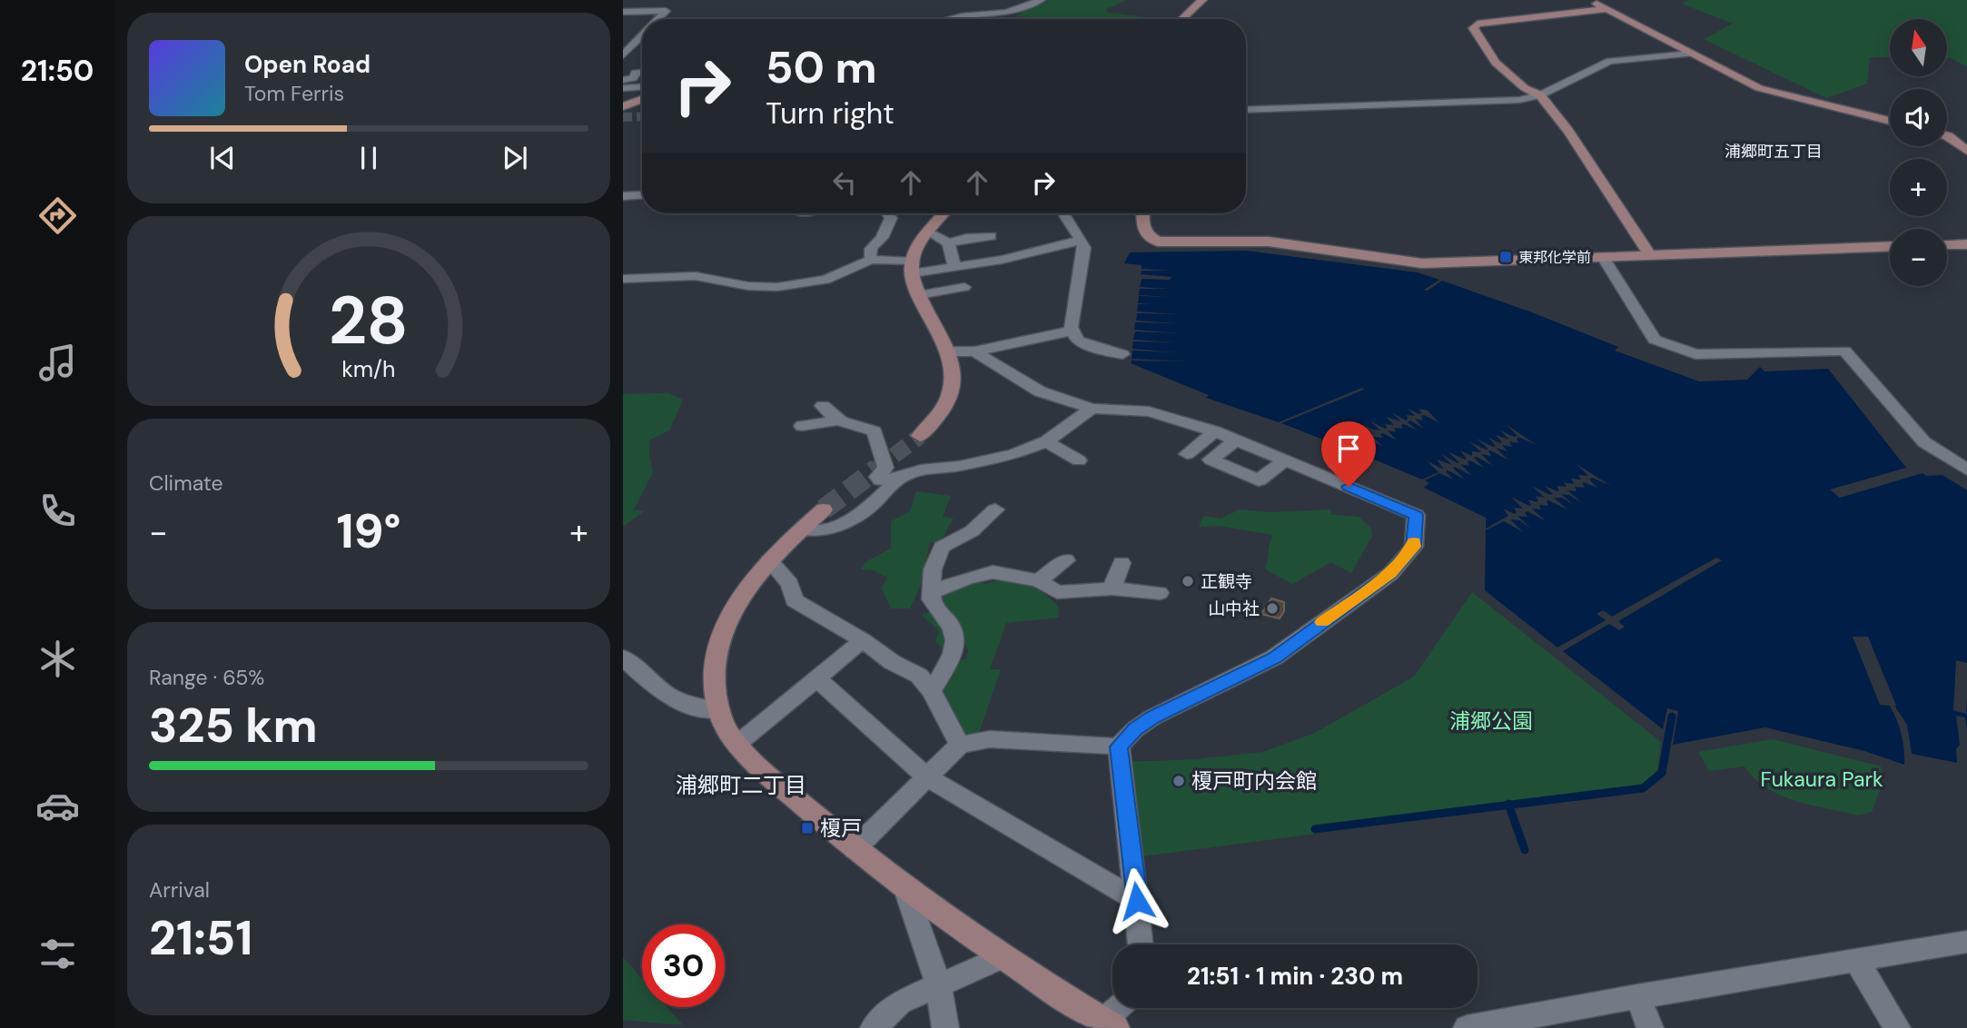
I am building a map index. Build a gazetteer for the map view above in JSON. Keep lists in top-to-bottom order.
{
  "districts": ["浦郷町五丁目", "浦郷町二丁目"],
  "parks": ["浦郷公園", "Fukaura Park"],
  "places": {
    "transit": ["東邦化学前", "榎戸"],
    "other": ["正観寺", "山中社", "榎戸町内会館"]
  },
  "north": "top",
  "page": {
    "tabs": "21:50",
    "map_buttons": ["+", "−"],
    "turn": ["50 m", "Turn right"],
    "song": ["Open Road", "Tom Ferris"],
    "tile": [
      "Climate",
      ["Range · 65%", "325 km"],
      ["Arrival", "21:51"]
    ],
    "heat": ["−", "19°", "+"],
    "limit": "30",
    "trip": "21:51 · 1 min · 230 m",
    "gauge": ["28", "km/h"]
  }
}
